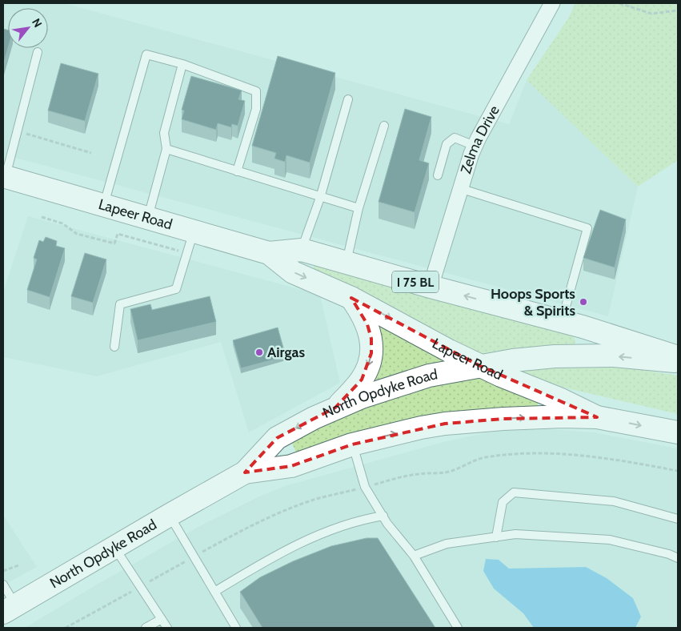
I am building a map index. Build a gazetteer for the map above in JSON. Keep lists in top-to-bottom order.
{
  "streets": {
    "main road": ["Lapeer Road", "I 75 BL", "North Opdyke Road"],
    "street": ["Zelma Drive"]
  },
  "crossings": [
    ["Zelma Drive", "Lapeer Road"],
    ["Lapeer Road", "North Opdyke Road"]
  ],
  "places": ["Hoops Sports & Spirits", "Airgas"],
  "north": "top right"
}
